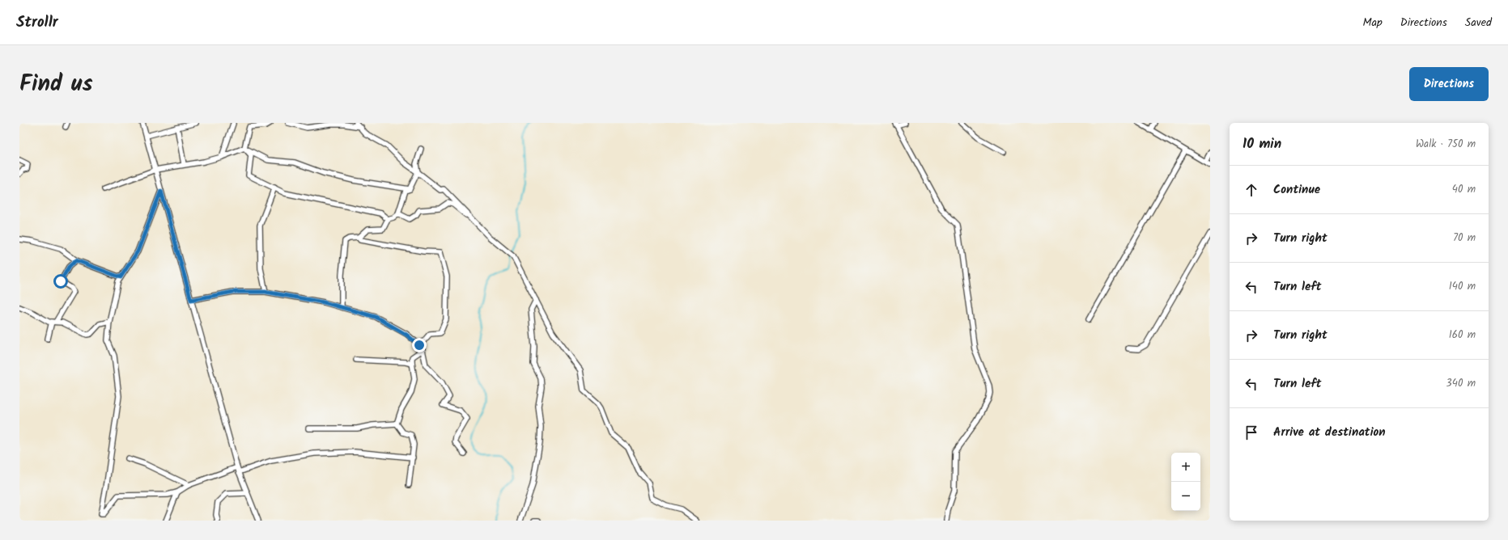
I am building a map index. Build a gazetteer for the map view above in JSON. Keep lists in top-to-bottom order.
{
  "page": {
    "header": "Strollr",
    "nav": ["Map", "Directions", "Saved"],
    "title": "Find us",
    "buttons": "Directions",
    "heading": ["10 min", "Walk · 750 m"],
    "list": [
      ["Continue", "40 m"],
      ["Turn right", "70 m"],
      ["Turn left", "140 m"],
      ["Turn right", "160 m"],
      ["Turn left", "340 m"],
      "Arrive at destination"
    ],
    "map_buttons": ["+", "−"]
  }
}
